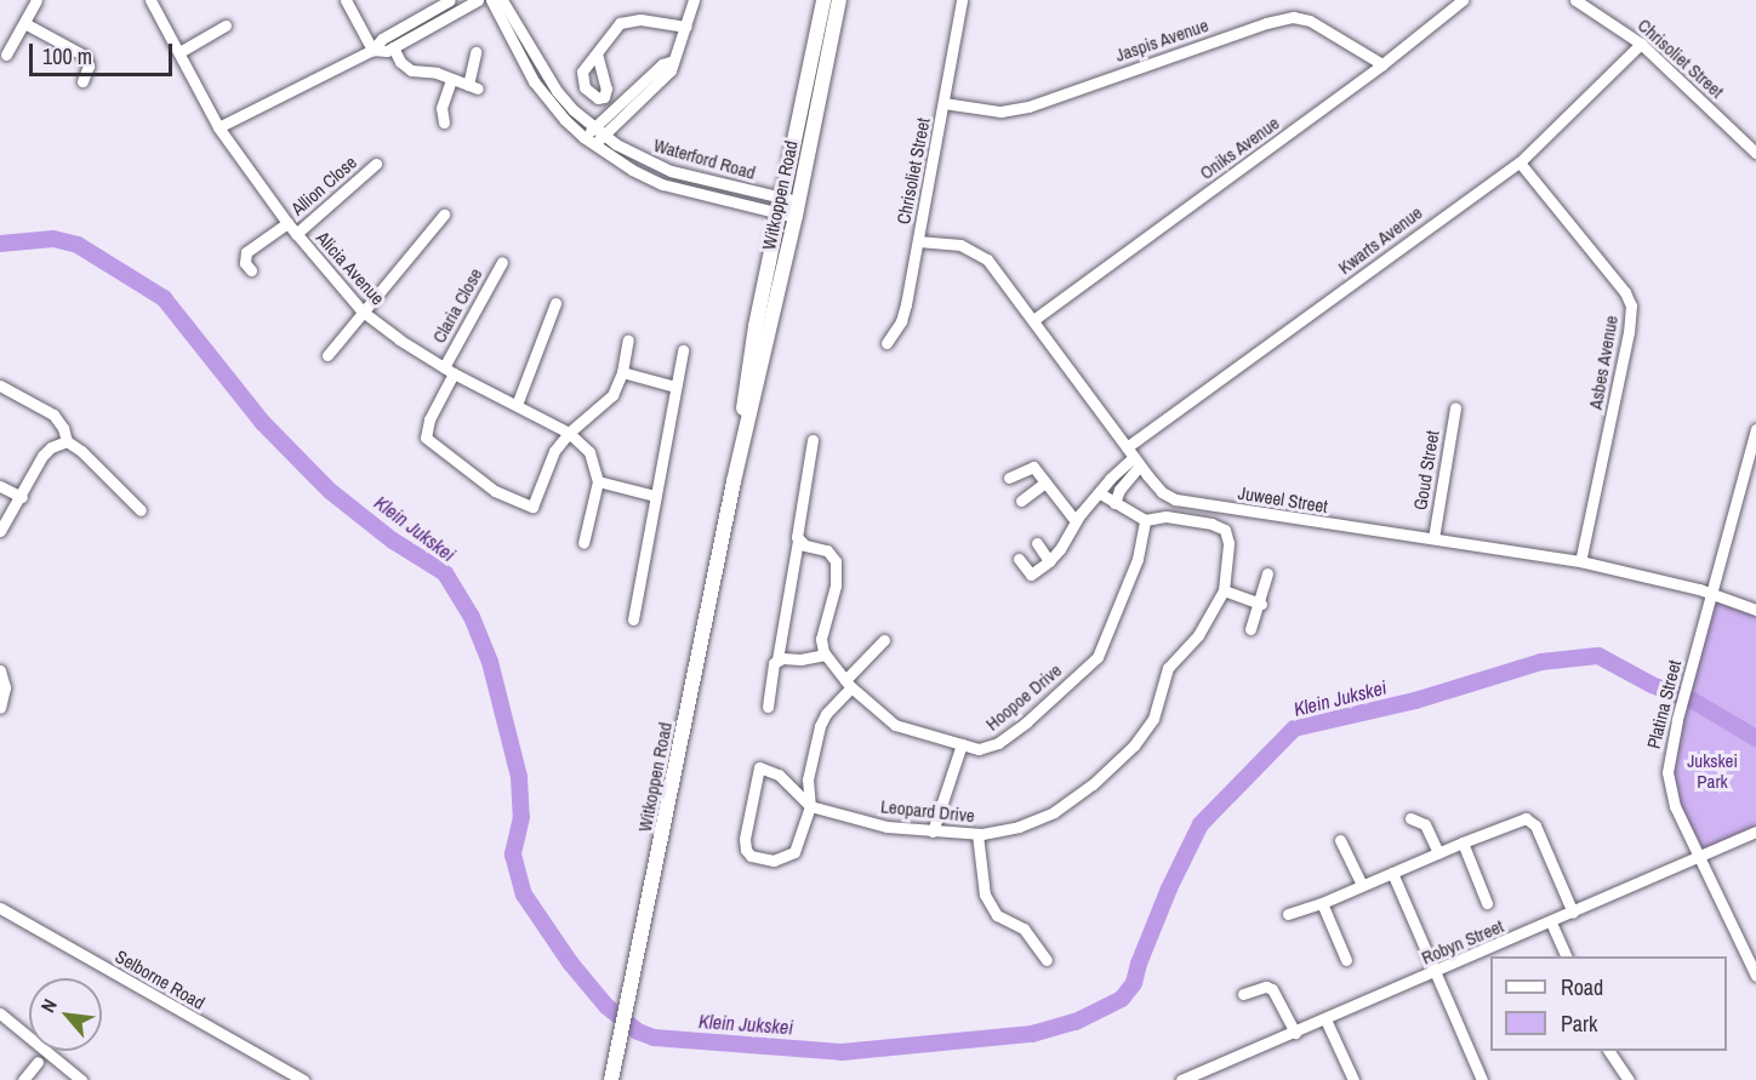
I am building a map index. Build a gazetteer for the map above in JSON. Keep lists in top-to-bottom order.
{
  "streets": {
    "main road": ["Witkoppen Road"],
    "street": [
      "Jaspis Avenue",
      "Chrisoliet Street",
      "Oniks Avenue",
      "Waterford Road",
      "Allion Close",
      "Kwarts Avenue",
      "Alicia Avenue",
      "Claria Close",
      "Asbes Avenue",
      "Goud Street",
      "Juweel Street",
      "Hoopoe Drive",
      "Platina Street",
      "Leopard Drive",
      "Robyn Street",
      "Selborne Road"
    ]
  },
  "crossings": [
    ["Jaspis Avenue", "Chrisoliet Street"],
    ["Jaspis Avenue", "Oniks Avenue"],
    ["Chrisoliet Street", "Kwarts Avenue"],
    ["Chrisoliet Street", "Juweel Street"],
    ["Oniks Avenue", "Juweel Street"],
    ["Waterford Road", "Witkoppen Road"],
    ["Allion Close", "Alicia Avenue"],
    ["Kwarts Avenue", "Asbes Avenue"],
    ["Kwarts Avenue", "Juweel Street"],
    ["Alicia Avenue", "Claria Close"],
    ["Asbes Avenue", "Juweel Street"],
    ["Goud Street", "Juweel Street"],
    ["Juweel Street", "Platina Street"],
    ["Hoopoe Drive", "Leopard Drive"],
    ["Platina Street", "Robyn Street"]
  ],
  "water": ["Klein Jukskei"],
  "parks": ["Jukskei Park"],
  "legend": ["Road", "Park"],
  "scale_bar": "100 m",
  "north": "top left"
}
